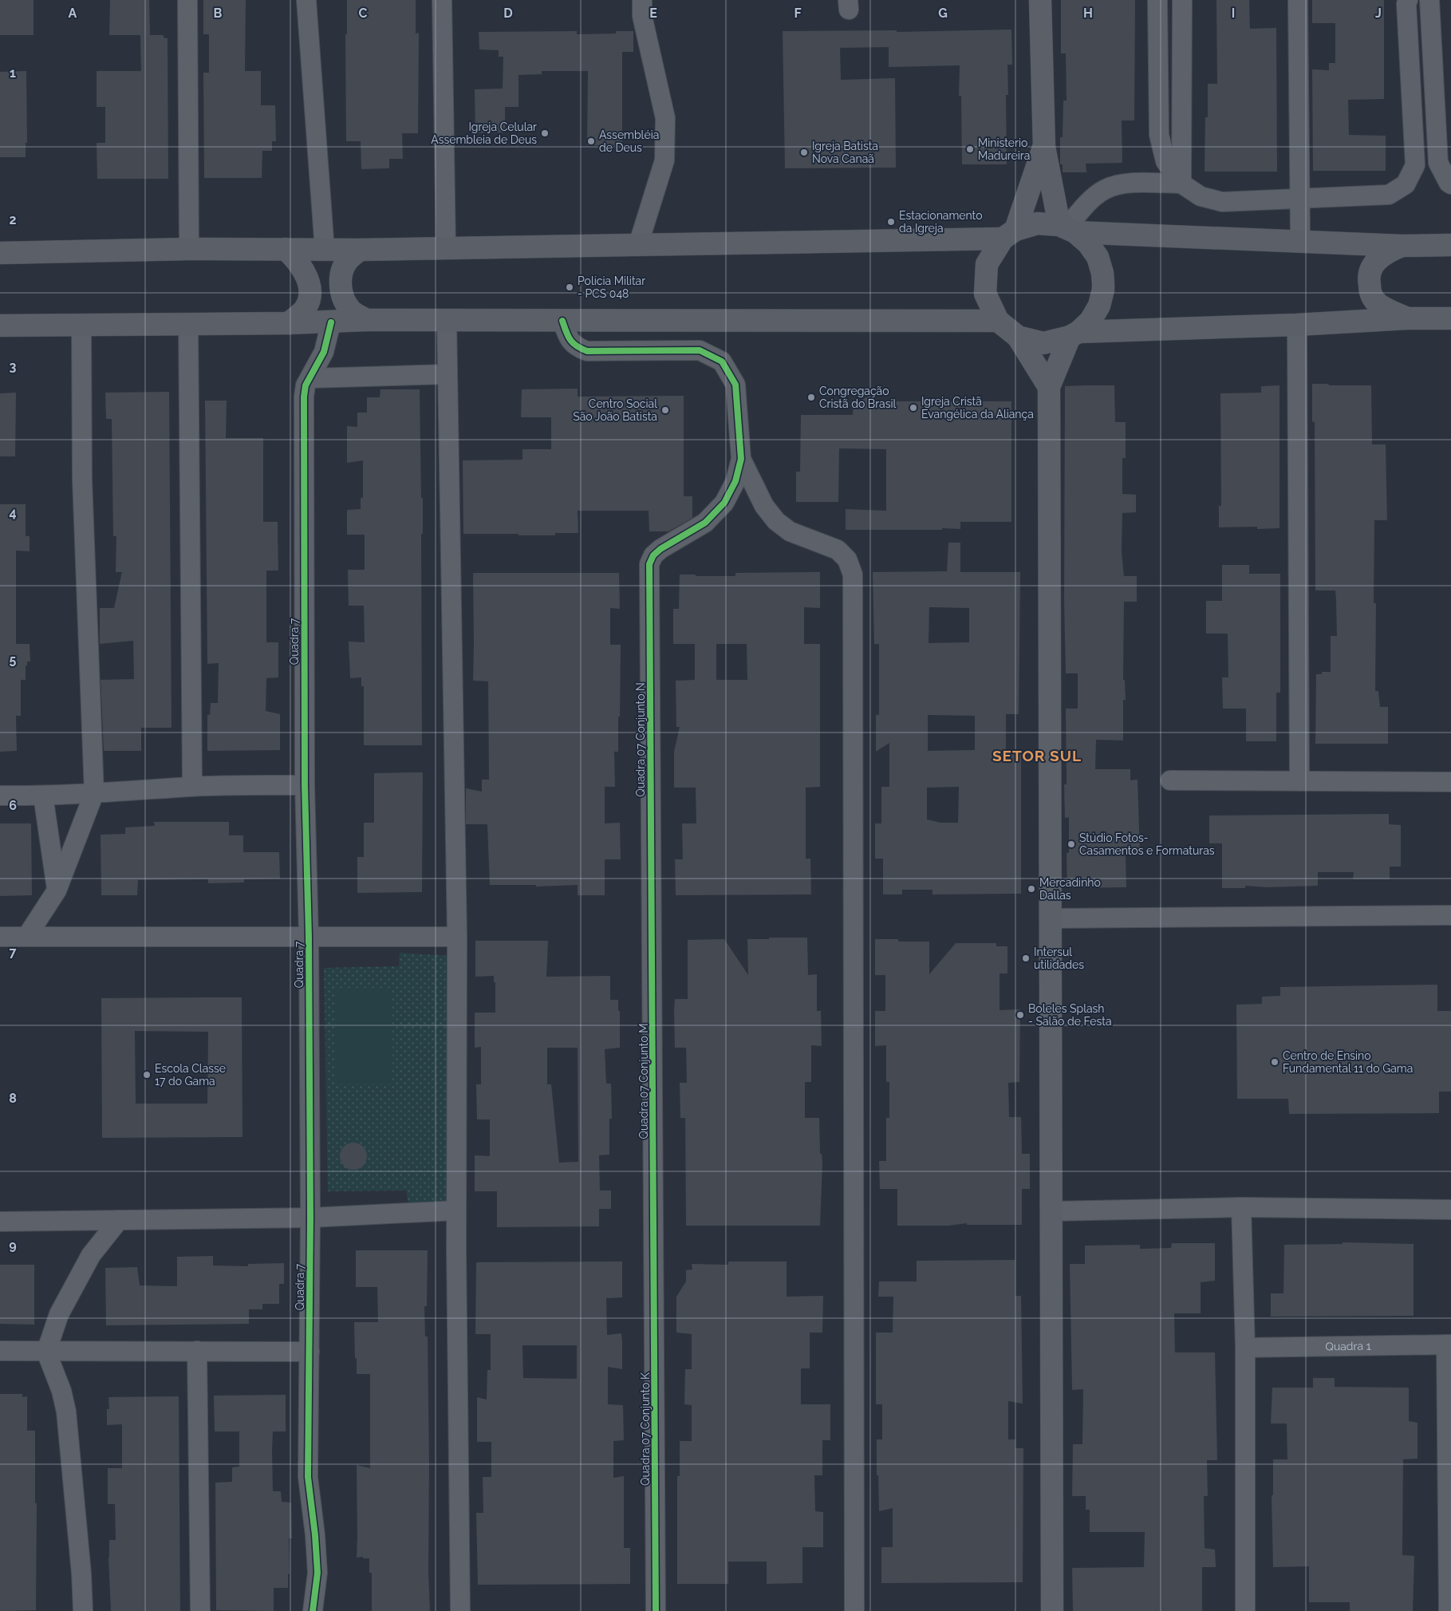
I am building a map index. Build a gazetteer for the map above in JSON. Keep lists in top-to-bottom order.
{
  "streets": {
    "street": [
      "Quadra 7",
      "Quadra 07 Conjunto N",
      "Quadra 07 Conjunto M",
      "Quadra 1",
      "Quadra 07 Conjunto K"
    ]
  },
  "crossings": [
    ["Quadra 07 Conjunto N", "Quadra 07 Conjunto M"],
    ["Quadra 07 Conjunto M", "Quadra 07 Conjunto K"]
  ],
  "districts": ["SETOR SUL"],
  "places": [
    "Igreja Celular Assembleia de Deus",
    "Assembléia de Deus",
    "Ministerio Madureira",
    "Igreja Batista Nova Canaã",
    "Estacionamento da Igreja",
    "Polícia Militar - PCS 048",
    "Congregação Cristã do Brasil",
    "Igreja Cristã Evangélica da Aliança",
    "Centro Social São João Batista",
    "Stúdio Fotos- Casamentos e Formaturas",
    "Mercadinho Dallas",
    "Intersul utilidades",
    "Boleles Splash - Salão de Festa",
    "Centro de Ensino Fundamental 11 do Gama",
    "Escola Classe 17 do Gama"
  ],
  "grid": {
    "columns": [
      "A",
      "B",
      "C",
      "D",
      "E",
      "F",
      "G",
      "H",
      "I",
      "J"
    ],
    "rows": [
      "1",
      "2",
      "3",
      "4",
      "5",
      "6",
      "7",
      "8",
      "9"
    ]
  }
}
